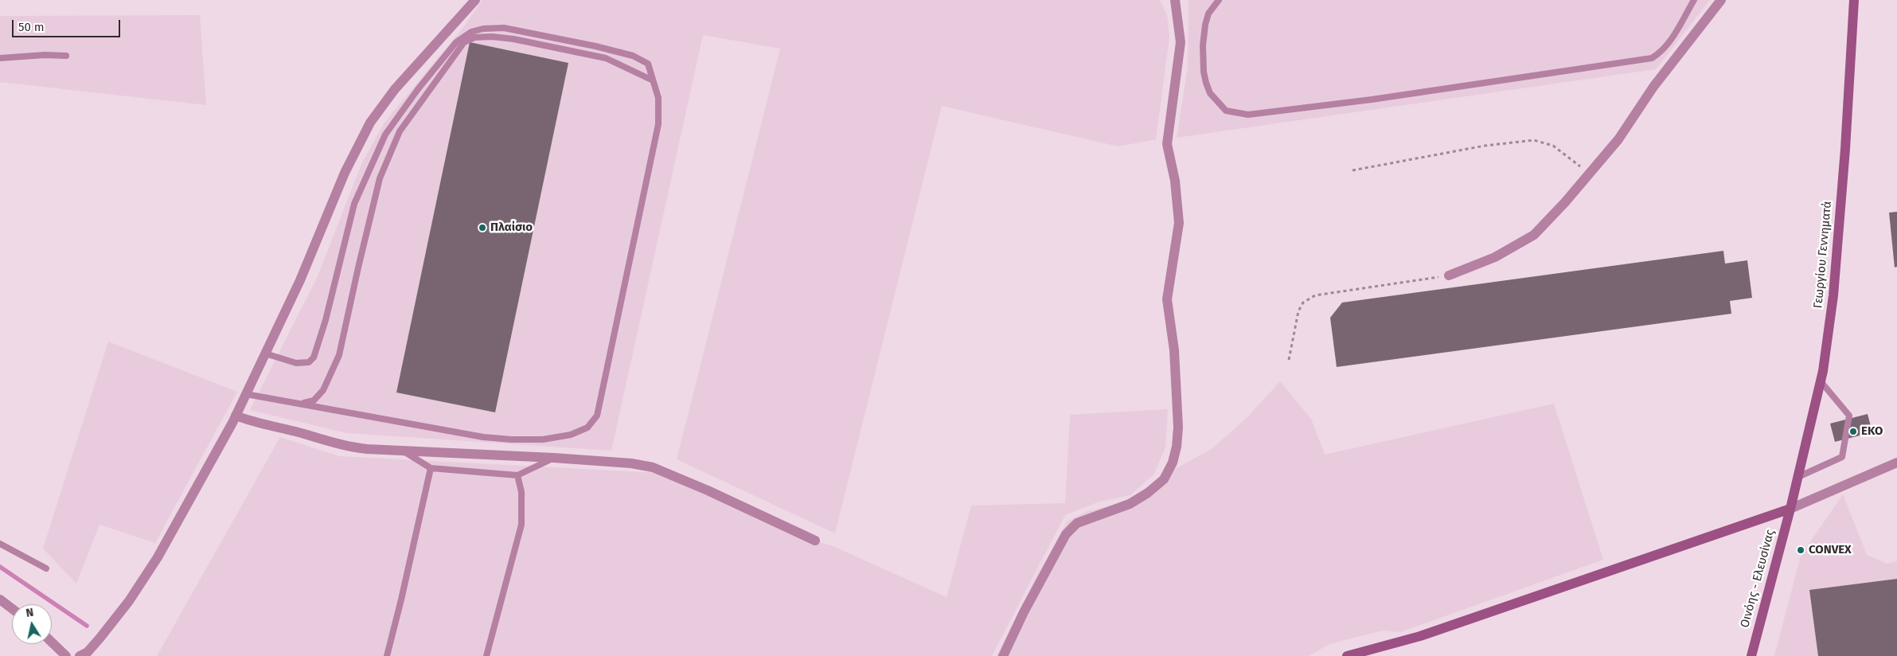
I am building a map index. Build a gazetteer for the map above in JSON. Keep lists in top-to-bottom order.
{
  "streets": {
    "main road": ["Γεωργίου Γεννηματά", "Οινόης - Ελευσίνας"]
  },
  "crossings": [
    ["Γεωργίου Γεννηματά", "Οινόης - Ελευσίνας"]
  ],
  "places": ["Πλαίσιο", "EKO", "CONVEX"],
  "scale_bar": "50 m",
  "north": "top"
}
